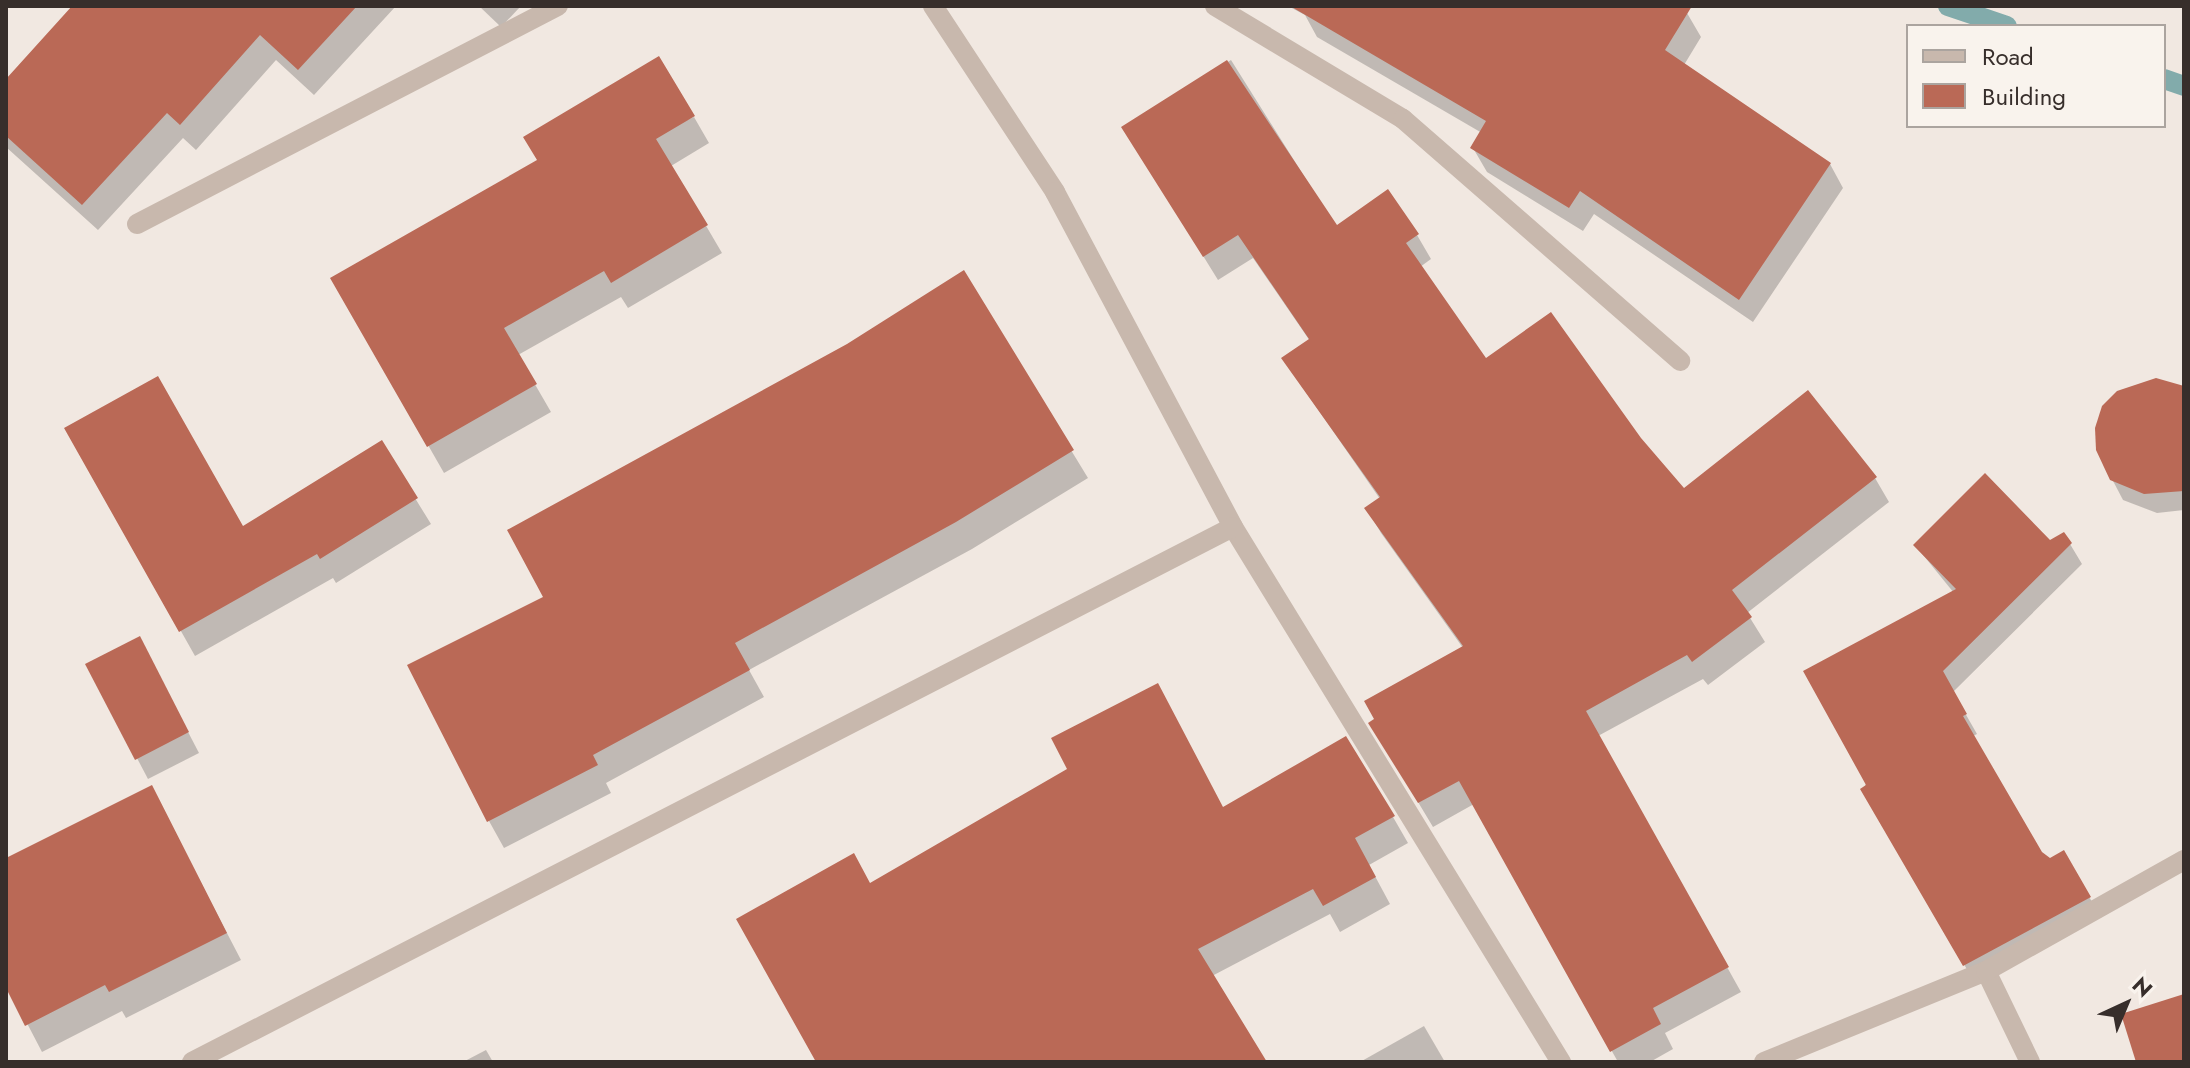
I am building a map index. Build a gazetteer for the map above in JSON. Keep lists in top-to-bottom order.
{
  "legend": ["Road", "Building"],
  "north": "top right"
}
